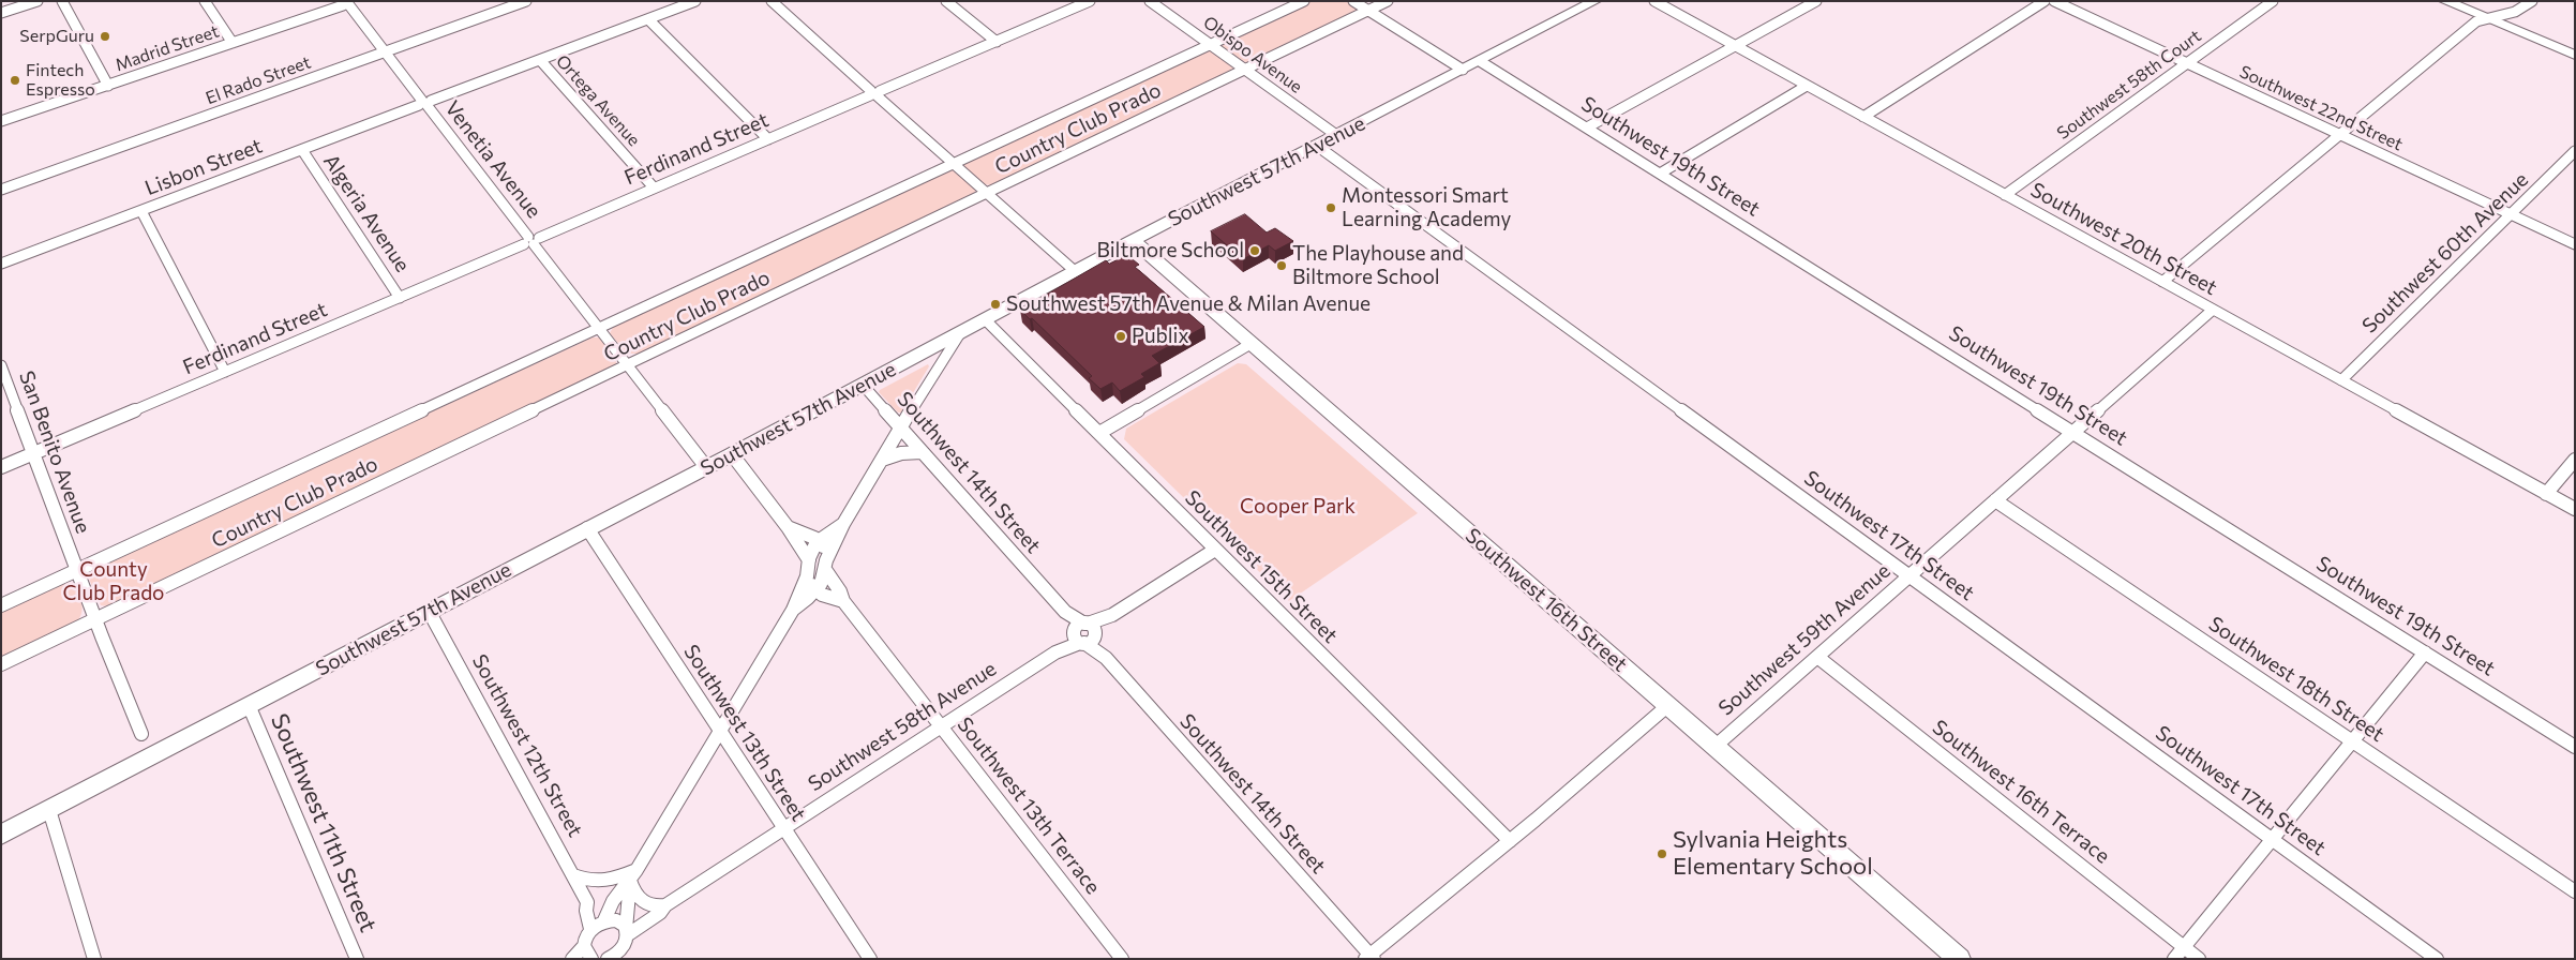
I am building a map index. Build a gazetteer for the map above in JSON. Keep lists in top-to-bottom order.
{
  "streets": {
    "main road": ["Southwest 57th Avenue", "Southwest 16th Street"],
    "street": [
      "Madrid Street",
      "Obispo Avenue",
      "El Rado Street",
      "Southwest 58th Court",
      "Ortega Avenue",
      "Southwest 22nd Street",
      "Country Club Prado",
      "Ferdinand Street",
      "Southwest 19th Street",
      "Venetia Avenue",
      "Lisbon Street",
      "Algeria Avenue",
      "Southwest 20th Street",
      "Southwest 60th Avenue",
      "San Benito Avenue",
      "Southwest 14th Street",
      "Southwest 17th Street",
      "Southwest 15th Street",
      "Southwest 59th Avenue",
      "Southwest 18th Street",
      "Southwest 58th Avenue",
      "Southwest 13th Street",
      "Southwest 12th Street",
      "Southwest 16th Terrace",
      "Southwest 13th Terrace",
      "Southwest 11th Street"
    ]
  },
  "crossings": [
    ["Madrid Street", "Venetia Avenue"],
    ["Obispo Avenue", "Country Club Prado"],
    ["Obispo Avenue", "Southwest 57th Avenue"],
    ["El Rado Street", "Venetia Avenue"],
    ["Southwest 58th Court", "Southwest 22nd Street"],
    ["Southwest 58th Court", "Southwest 20th Street"],
    ["Ortega Avenue", "Ferdinand Street"],
    ["Ortega Avenue", "Lisbon Street"],
    ["Southwest 22nd Street", "Southwest 60th Avenue"],
    ["Country Club Prado", "Venetia Avenue"],
    ["Country Club Prado", "San Benito Avenue"],
    ["Ferdinand Street", "Venetia Avenue"],
    ["Ferdinand Street", "Algeria Avenue"],
    ["Ferdinand Street", "San Benito Avenue"],
    ["Southwest 19th Street", "Southwest 57th Avenue"],
    ["Southwest 19th Street", "Southwest 59th Avenue"],
    ["Venetia Avenue", "Lisbon Street"],
    ["Venetia Avenue", "Southwest 57th Avenue"],
    ["Lisbon Street", "Algeria Avenue"],
    ["Southwest 57th Avenue", "Southwest 14th Street"],
    ["Southwest 57th Avenue", "Southwest 17th Street"],
    ["Southwest 57th Avenue", "Southwest 15th Street"],
    ["Southwest 57th Avenue", "Southwest 16th Street"],
    ["Southwest 57th Avenue", "Southwest 13th Street"],
    ["Southwest 57th Avenue", "Southwest 12th Street"],
    ["Southwest 57th Avenue", "Southwest 11th Street"],
    ["Southwest 20th Street", "Southwest 60th Avenue"],
    ["Southwest 20th Street", "Southwest 59th Avenue"],
    ["Southwest 14th Street", "Southwest 58th Avenue"],
    ["Southwest 17th Street", "Southwest 59th Avenue"],
    ["Southwest 15th Street", "Southwest 58th Avenue"],
    ["Southwest 16th Street", "Southwest 59th Avenue"],
    ["Southwest 59th Avenue", "Southwest 18th Street"],
    ["Southwest 59th Avenue", "Southwest 16th Terrace"],
    ["Southwest 58th Avenue", "Southwest 13th Street"],
    ["Southwest 58th Avenue", "Southwest 13th Terrace"]
  ],
  "parks": ["Cooper Park", "County Club Prado"],
  "places": [
    "SerpGuru",
    "Fintech Espresso",
    "Montessori Smart Learning Academy",
    "Biltmore School",
    "The Playhouse and Biltmore School",
    "Southwest 57th Avenue & Milan Avenue",
    "Publix",
    "Sylvania Heights Elementary School"
  ]
}
